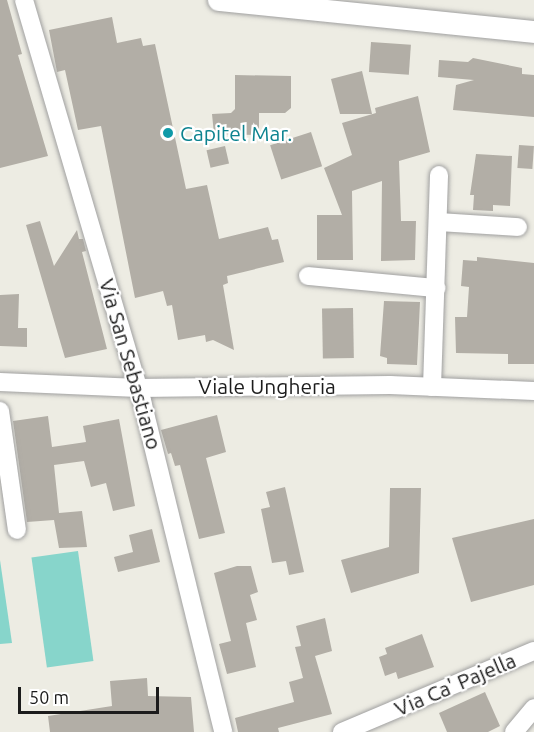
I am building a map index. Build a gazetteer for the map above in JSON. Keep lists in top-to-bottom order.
{
  "streets": {
    "street": ["Via San Sebastiano", "Viale Ungheria", "Via Ca' Pajella"]
  },
  "crossings": [
    ["Via San Sebastiano", "Viale Ungheria"]
  ],
  "places": ["Capitel Mar."],
  "scale_bar": "50 m"
}
